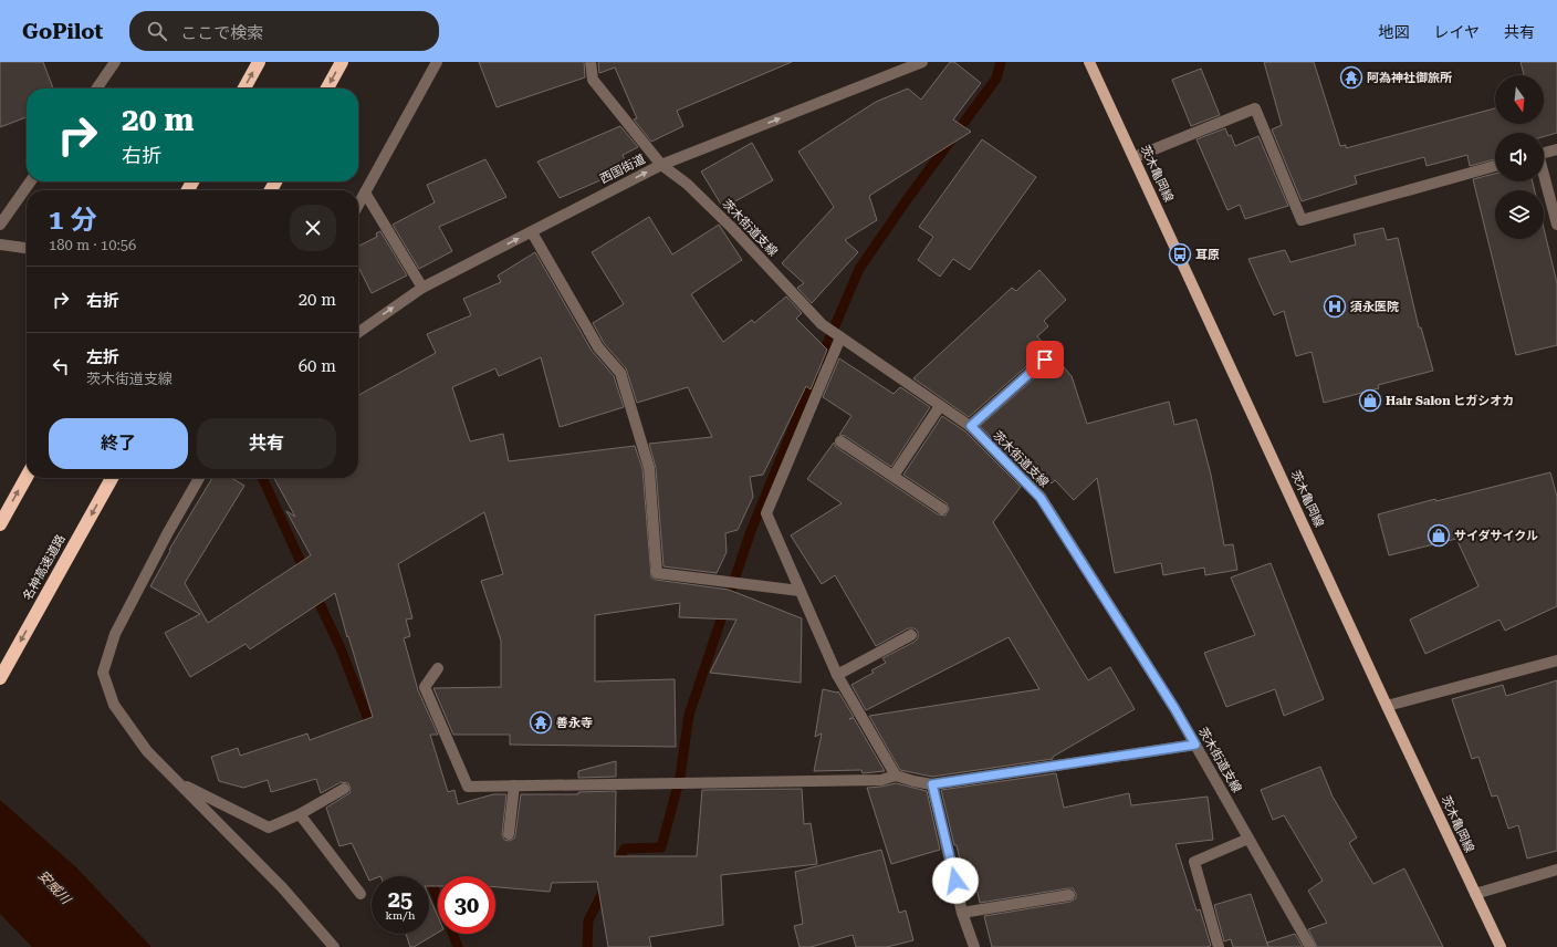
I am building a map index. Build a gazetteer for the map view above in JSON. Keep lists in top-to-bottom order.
{
  "streets": {
    "highway": ["名神高速道路"],
    "main road": ["茨木亀岡線"],
    "street": ["西国街道", "茨木街道支線"]
  },
  "crossings": [
    ["西国街道", "茨木街道支線"]
  ],
  "one_way": ["西国街道", "名神高速道路"],
  "water": ["安威川"],
  "places": {
    "temple": ["阿為神社御旅所", "善永寺"],
    "bus stop": ["耳原"],
    "hospital": ["須永医院"],
    "shop": ["Hair Salon ヒガシオカ", "サイダサイクル"]
  },
  "north": "bottom",
  "page": {
    "header": "GoPilot",
    "search": "ここで検索",
    "nav": ["地図", "レイヤ", "共有"],
    "turn": ["20 m", "右折"],
    "heading": ["1 分", "180 m · 10:56"],
    "list": [
      {
        "name": "右折",
        "value": "20 m"
      },
      {
        "name": "左折",
        "note": "茨木街道支線",
        "value": "60 m"
      }
    ],
    "buttons": ["終了", "共有"],
    "speed": "25 km/h",
    "limit": "30"
  }
}
